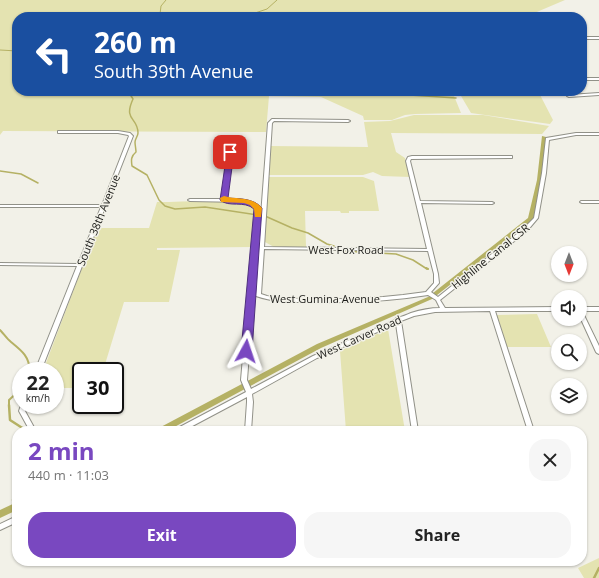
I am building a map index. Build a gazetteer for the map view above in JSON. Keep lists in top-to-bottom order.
{
  "streets": {
    "street": [
      "South 38th Avenue",
      "West Fox Road",
      "Highline Canal CSR",
      "West Gumina Avenue",
      "West Carver Road"
    ]
  },
  "crossings": [
    ["West Fox Road", "West Gumina Avenue"]
  ],
  "north": "bottom",
  "page": {
    "turn": ["260 m", "South 39th Avenue"],
    "speed": "22 km/h",
    "limit": "30",
    "heading": ["2 min", "440 m · 11:03"],
    "buttons": ["Exit", "Share"]
  }
}
